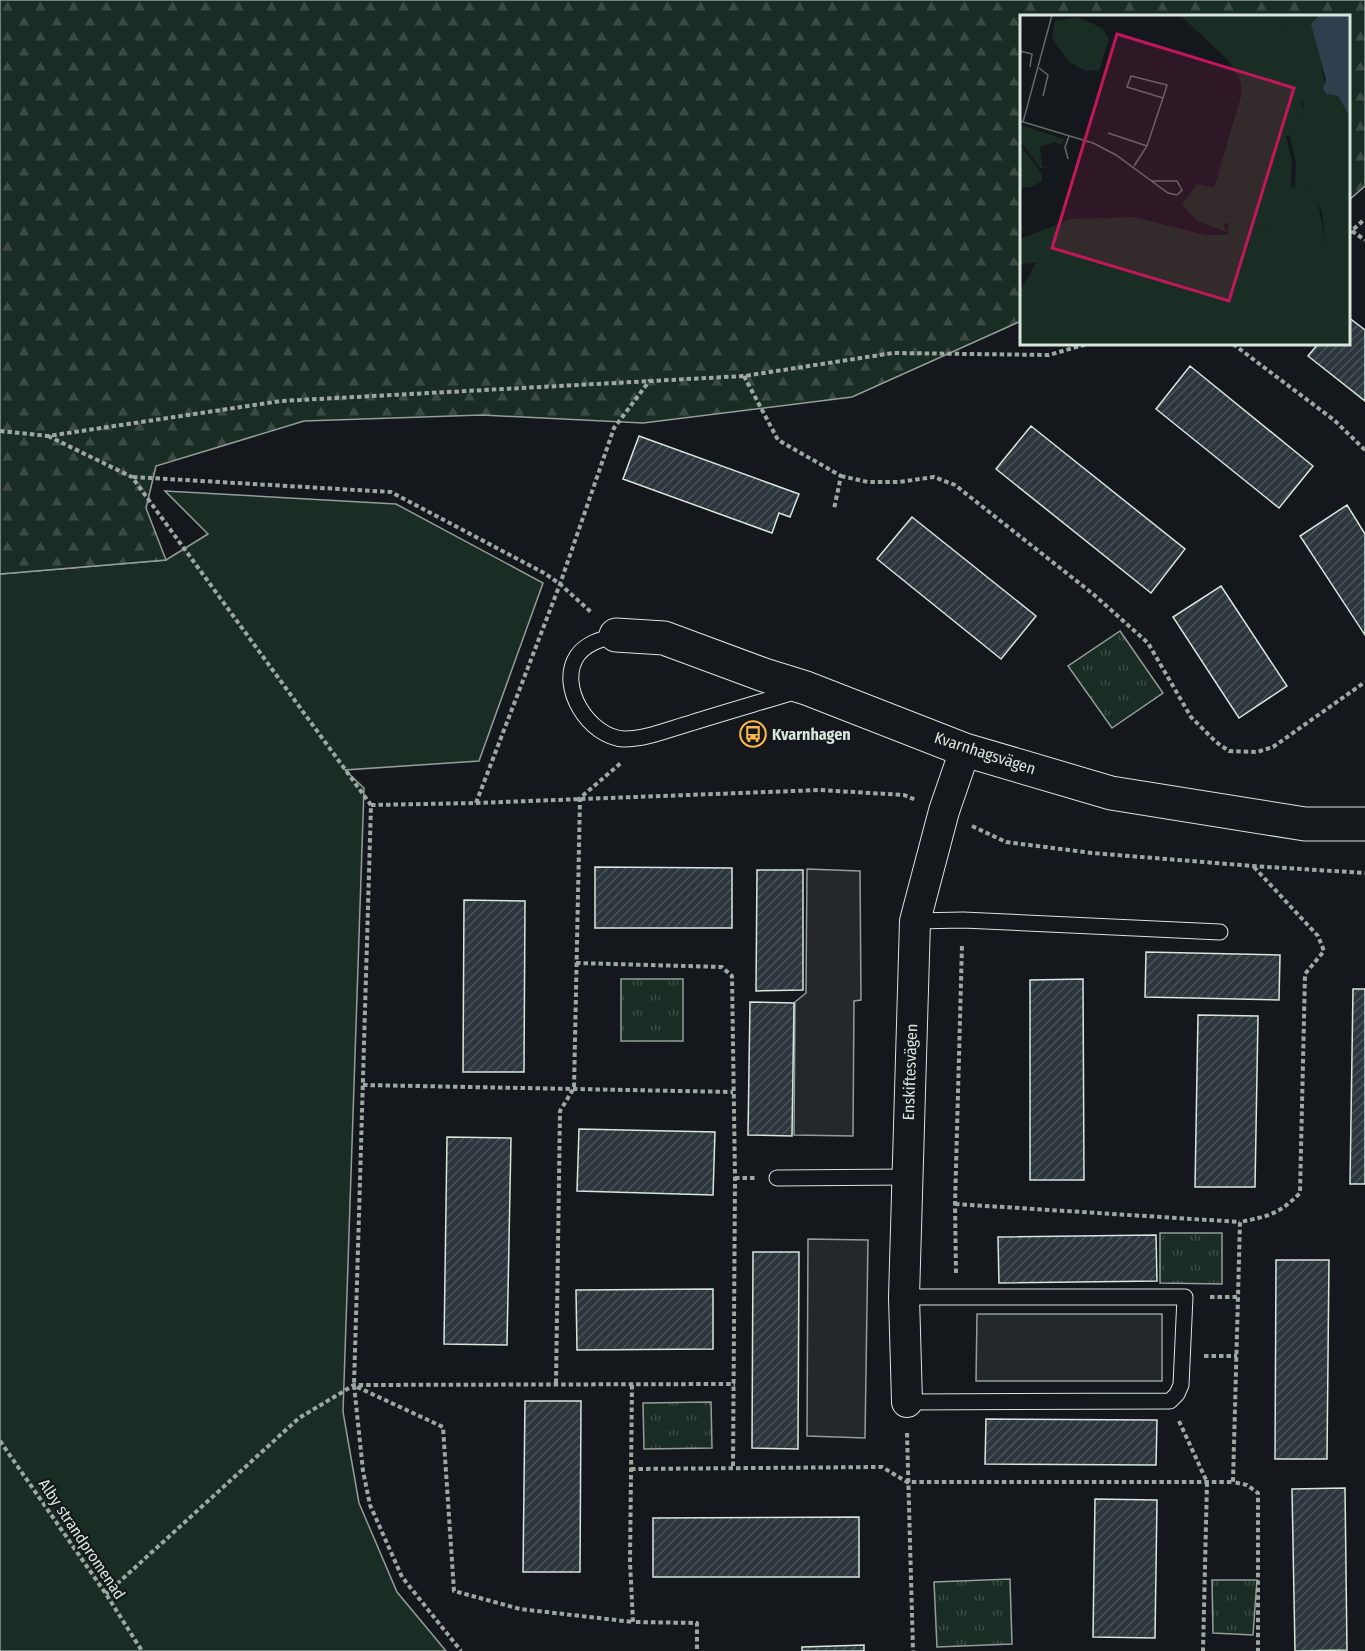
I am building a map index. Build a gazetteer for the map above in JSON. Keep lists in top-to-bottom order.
{
  "streets": {
    "street": ["Kvarnhagsvägen", "Enskiftesvägen"],
    "path": ["Alby strandpromenad"]
  },
  "crossings": [
    ["Kvarnhagsvägen", "Enskiftesvägen"]
  ],
  "places": {
    "bus stop": ["Kvarnhagen"]
  }
}
